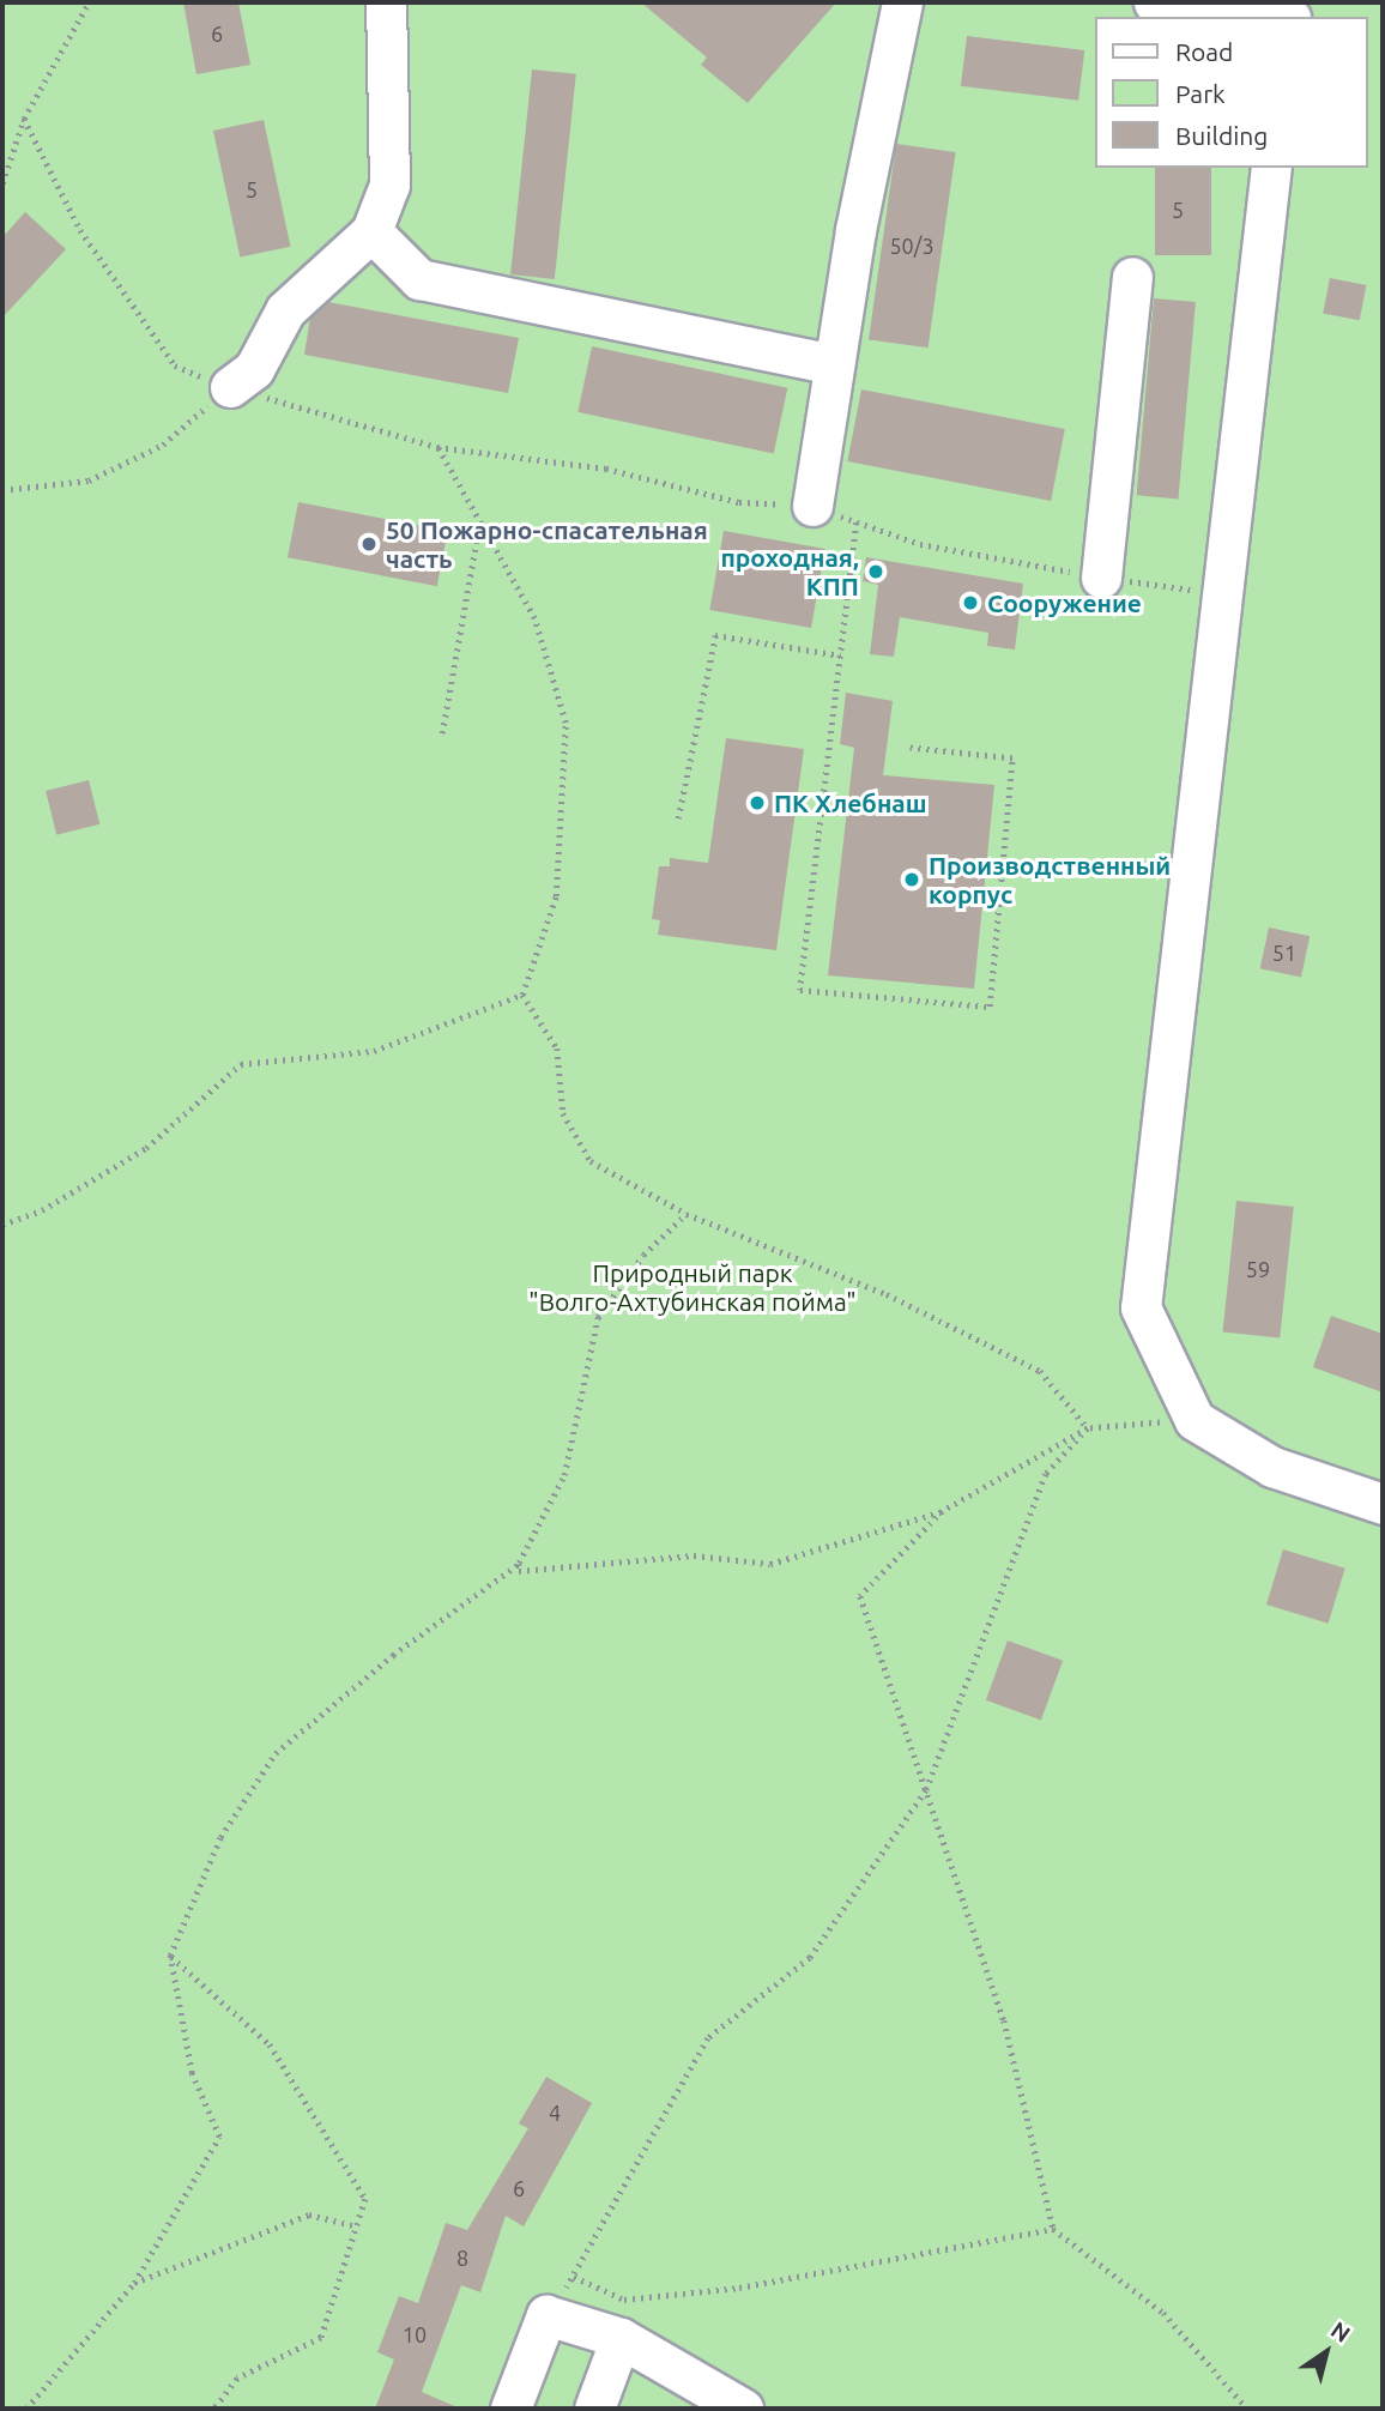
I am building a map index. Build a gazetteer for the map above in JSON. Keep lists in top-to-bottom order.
{
  "parks": ["Природный парк \"Волго-Ахтубинская пойма\""],
  "places": [
    "50 Пожарно-спасательная часть",
    "проходная, КПП",
    "Сооружение",
    "ПК Хлебнаш",
    "Производственный корпус"
  ],
  "house_numbers": [
    "6",
    "5",
    "5",
    "50/3",
    "51",
    "59",
    "4",
    "6",
    "8",
    "10"
  ],
  "legend": ["Road", "Park", "Building"],
  "north": "top right"
}
